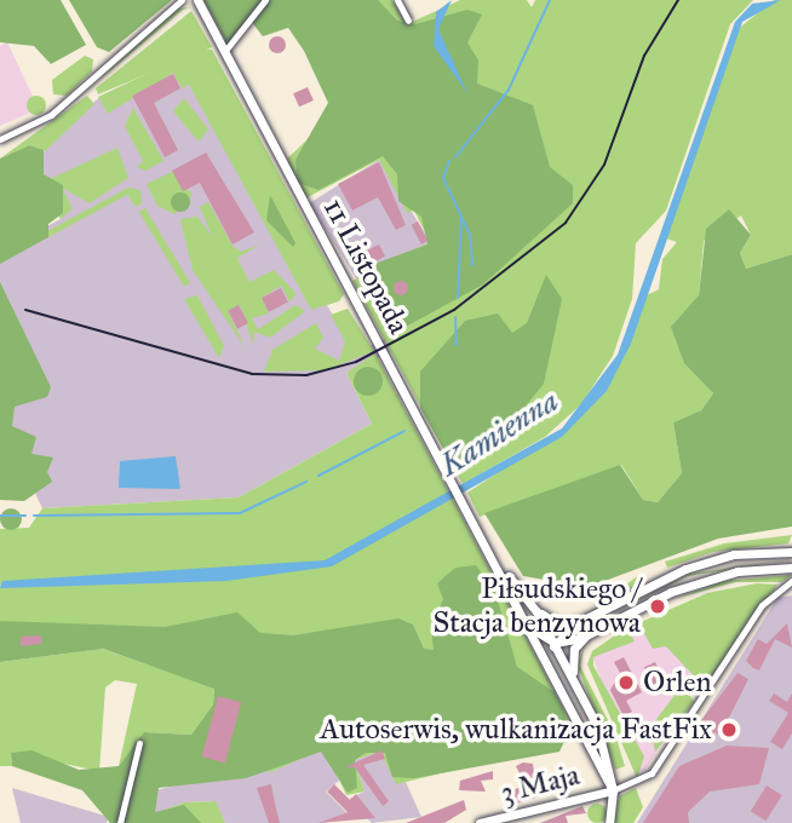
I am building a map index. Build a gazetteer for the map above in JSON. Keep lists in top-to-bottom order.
{
  "streets": {
    "street": ["11 Listopada", "3 Maja"]
  },
  "crossings": [
    ["11 Listopada", "3 Maja"]
  ],
  "water": ["Kamienna"],
  "places": ["Piłsudskiego / Stacja benzynowa", "Orlen", "Autoserwis, wulkanizacja FastFix"]
}
